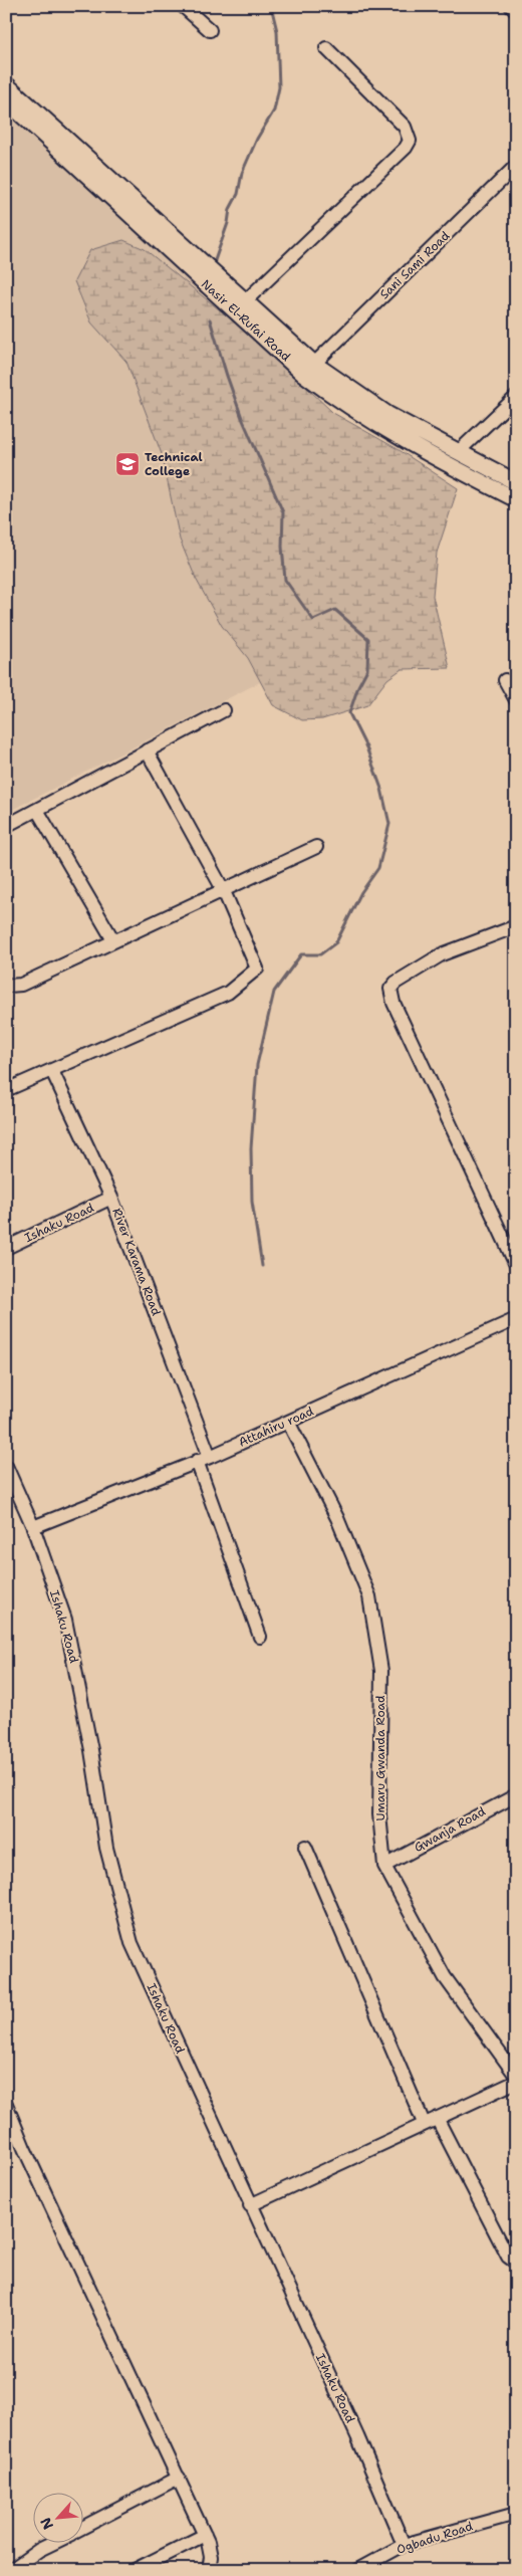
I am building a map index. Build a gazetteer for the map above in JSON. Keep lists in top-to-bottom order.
{
  "streets": {
    "main road": ["Nasir El-Rufai Road"],
    "street": [
      "Sani Sami Road",
      "Ishaku Road",
      "River Karama Road",
      "Attahiru road",
      "Umaru Gwanda Road",
      "Gwanja Road",
      "Ogbadu Road"
    ]
  },
  "crossings": [
    ["Sani Sami Road", "Nasir El-Rufai Road"],
    ["Ishaku Road", "River Karama Road"],
    ["Ishaku Road", "Attahiru road"],
    ["Ishaku Road", "Ogbadu Road"],
    ["River Karama Road", "Attahiru road"],
    ["Attahiru road", "Umaru Gwanda Road"],
    ["Umaru Gwanda Road", "Gwanja Road"]
  ],
  "places": {
    "school or university": ["Technical College"]
  },
  "north": "bottom left"
}
